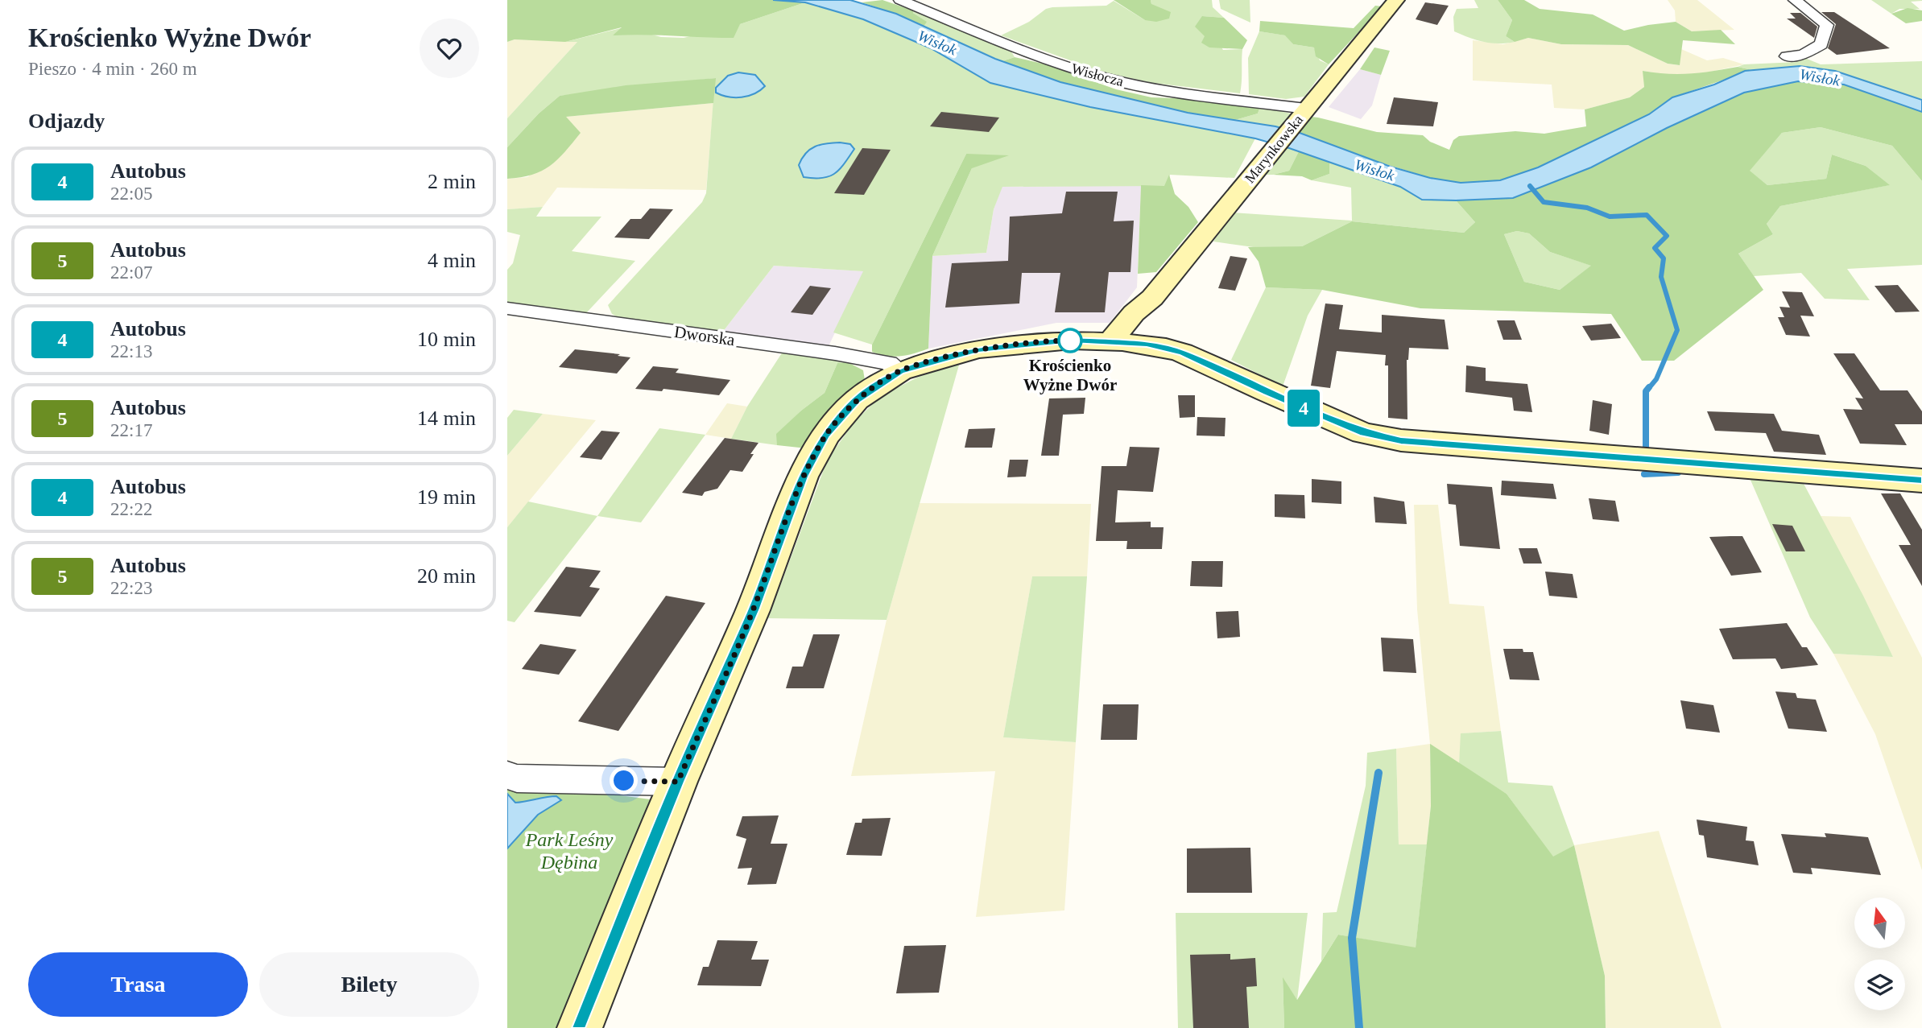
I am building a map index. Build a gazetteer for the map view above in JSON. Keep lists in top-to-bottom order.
{
  "streets": {
    "street": ["Wisłocza", "Marynkowska", "Dworska"]
  },
  "crossings": [
    ["Wisłocza", "Marynkowska"]
  ],
  "water": ["Wisłok"],
  "parks": ["Park Leśny Dębina"],
  "places": ["Krościenko Wyżne Dwór"],
  "lines": ["bus line 4"],
  "north": "top",
  "page": {
    "heading": [
      ["Krościenko Wyżne Dwór", "Pieszo · 4 min · 260 m"],
      "Odjazdy"
    ],
    "on_map": "4",
    "list": [
      {
        "mark": "4",
        "name": "Autobus",
        "note": "22:05",
        "value": "2 min"
      },
      {
        "mark": "5",
        "name": "Autobus",
        "note": "22:07",
        "value": "4 min"
      },
      {
        "mark": "4",
        "name": "Autobus",
        "note": "22:13",
        "value": "10 min"
      },
      {
        "mark": "5",
        "name": "Autobus",
        "note": "22:17",
        "value": "14 min"
      },
      {
        "mark": "4",
        "name": "Autobus",
        "note": "22:22",
        "value": "19 min"
      },
      {
        "mark": "5",
        "name": "Autobus",
        "note": "22:23",
        "value": "20 min"
      }
    ],
    "buttons": ["Trasa", "Bilety"]
  }
}
